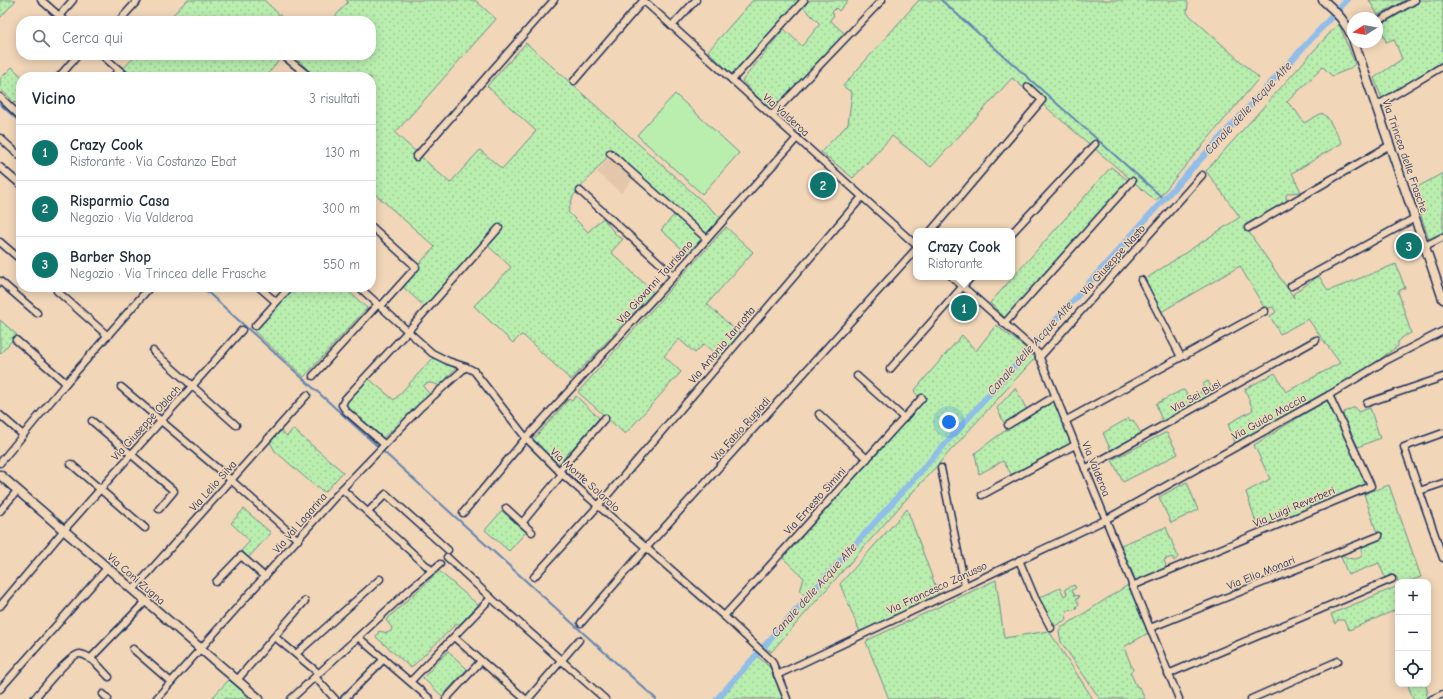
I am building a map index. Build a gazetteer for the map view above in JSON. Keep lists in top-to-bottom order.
{
  "streets": {
    "street": [
      "Via Valderoa",
      "Via Trincea delle Frasche",
      "Via Giuseppe Nasto",
      "Via Giovanni Taurisano",
      "Via Antonio Iannotta",
      "Via Sei Busi",
      "Via Guido Moccia",
      "Via Giuseppe Oblach",
      "Via Fabio Rugiadi",
      "Via Monte Solarolo",
      "Via Lelio Silva",
      "Via Ernesto Simini",
      "Via Luigi Reverberi",
      "Via Val Lagarina",
      "Via Elio Monari",
      "Via Coni Zugna",
      "Via Francesco Zanusso"
    ]
  },
  "crossings": [
    ["Via Valderoa", "Via Giuseppe Nasto"],
    ["Via Valderoa", "Via Giovanni Taurisano"],
    ["Via Valderoa", "Via Antonio Iannotta"],
    ["Via Valderoa", "Via Sei Busi"],
    ["Via Valderoa", "Via Guido Moccia"],
    ["Via Valderoa", "Via Luigi Reverberi"],
    ["Via Valderoa", "Via Elio Monari"],
    ["Via Valderoa", "Via Francesco Zanusso"],
    ["Via Giovanni Taurisano", "Via Monte Solarolo"],
    ["Via Antonio Iannotta", "Via Monte Solarolo"],
    ["Via Guido Moccia", "Via Luigi Reverberi"],
    ["Via Guido Moccia", "Via Francesco Zanusso"],
    ["Via Giuseppe Oblach", "Via Coni Zugna"],
    ["Via Fabio Rugiadi", "Via Monte Solarolo"],
    ["Via Monte Solarolo", "Via Ernesto Simini"],
    ["Via Monte Solarolo", "Via Val Lagarina"],
    ["Via Monte Solarolo", "Via Francesco Zanusso"],
    ["Via Lelio Silva", "Via Coni Zugna"],
    ["Via Val Lagarina", "Via Coni Zugna"]
  ],
  "water": ["Canale delle Acque Alte"],
  "north": "left",
  "page": {
    "search": "Cerca qui",
    "heading": ["Vicino", "3 risultati"],
    "list": [
      {
        "mark": "1",
        "name": "Crazy Cook",
        "note": "Ristorante · Via Costanzo Ebat",
        "value": "130 m"
      },
      {
        "mark": "2",
        "name": "Risparmio Casa",
        "note": "Negozio · Via Valderoa",
        "value": "300 m"
      },
      {
        "mark": "3",
        "name": "Barber Shop",
        "note": "Negozio · Via Trincea delle Frasche",
        "value": "550 m"
      }
    ],
    "pins": ["2", "3", "1"],
    "popup": ["Crazy Cook", "Ristorante"],
    "map_buttons": ["+", "−"]
  }
}
